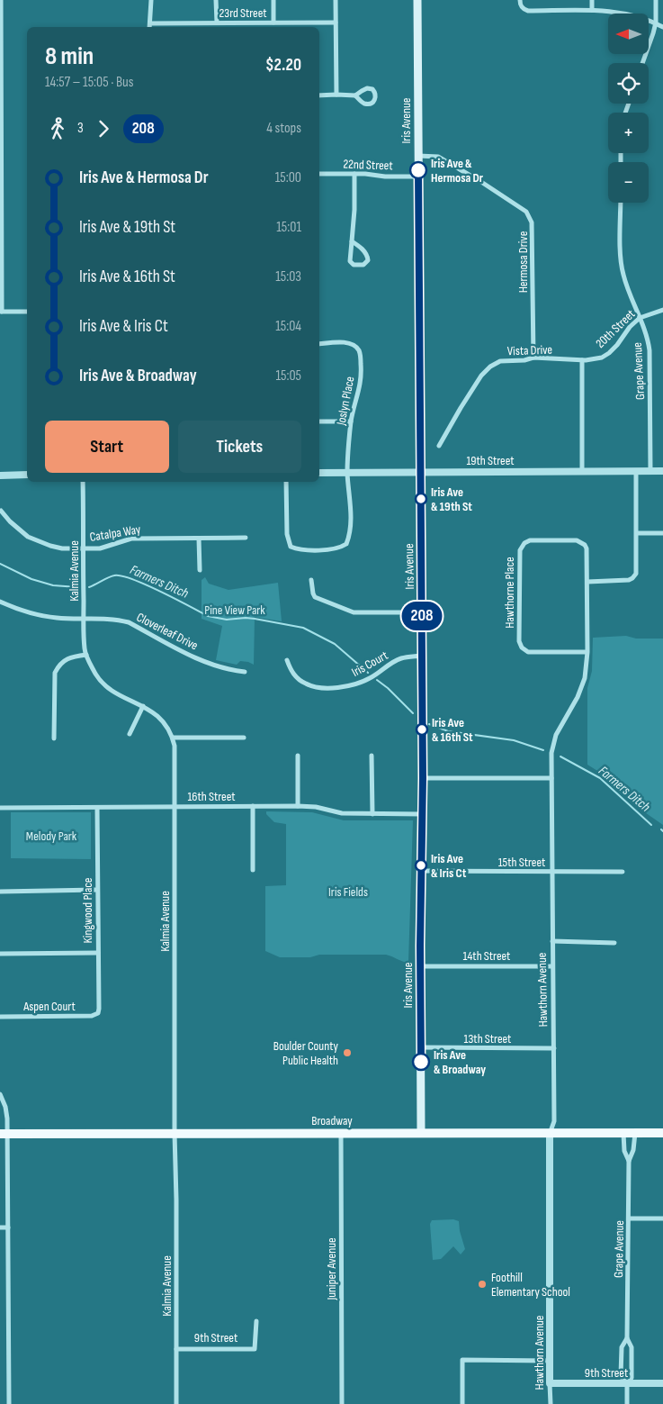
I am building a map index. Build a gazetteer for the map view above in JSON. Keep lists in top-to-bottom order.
{
  "streets": {
    "main road": ["Iris Avenue", "Broadway"],
    "street": [
      "23rd Street",
      "22nd Street",
      "Hermosa Drive",
      "20th Street",
      "Vista Drive",
      "Grape Avenue",
      "Joslyn Place",
      "19th Street",
      "Catalpa Way",
      "Kalmia Avenue",
      "Hawthorne Place",
      "Cloverleaf Drive",
      "Iris Court",
      "16th Street",
      "15th Street",
      "Kingwood Place",
      "14th Street",
      "Hawthorn Avenue",
      "Aspen Court",
      "13th Street",
      "Juniper Avenue",
      "9th Street"
    ]
  },
  "crossings": [
    ["Iris Avenue", "22nd Street"],
    ["Iris Avenue", "Hermosa Drive"],
    ["Iris Avenue", "19th Street"],
    ["Iris Avenue", "Iris Court"],
    ["Iris Avenue", "16th Street"],
    ["Iris Avenue", "15th Street"],
    ["Iris Avenue", "14th Street"],
    ["Iris Avenue", "13th Street"],
    ["Iris Avenue", "Broadway"],
    ["Hermosa Drive", "Vista Drive"],
    ["20th Street", "Vista Drive"],
    ["20th Street", "Grape Avenue"],
    ["Grape Avenue", "19th Street"],
    ["Grape Avenue", "Broadway"],
    ["Grape Avenue", "9th Street"],
    ["Joslyn Place", "19th Street"],
    ["Catalpa Way", "Kalmia Avenue"],
    ["Kalmia Avenue", "Cloverleaf Drive"],
    ["Kalmia Avenue", "16th Street"],
    ["Kalmia Avenue", "Broadway"],
    ["Kalmia Avenue", "9th Street"],
    ["Hawthorne Place", "Hawthorn Avenue"],
    ["16th Street", "Kingwood Place"],
    ["15th Street", "Hawthorn Avenue"],
    ["Kingwood Place", "Aspen Court"],
    ["14th Street", "Hawthorn Avenue"],
    ["Hawthorn Avenue", "13th Street"],
    ["Hawthorn Avenue", "Broadway"],
    ["Hawthorn Avenue", "9th Street"],
    ["Broadway", "Juniper Avenue"]
  ],
  "water": ["Farmers Ditch"],
  "parks": ["Pine View Park", "Melody Park", "Iris Fields"],
  "places": [
    "Iris Ave & Hermosa Dr",
    "Iris Ave & 19th St",
    "Iris Ave & 16th St",
    "Iris Ave & Iris Ct",
    "Boulder County Public Health",
    "Iris Ave & Broadway",
    "Foothill Elementary School"
  ],
  "lines": ["bus line 208"],
  "north": "left",
  "page": {
    "on_map": "208",
    "map_buttons": ["+", "−"],
    "heading": ["8 min", "14:57 – 15:05 · Bus", "$2.20"],
    "legs": ["3", "208", "4 stops"],
    "list": [
      {
        "name": "Iris Ave & Hermosa Dr",
        "value": "15:00"
      },
      {
        "name": "Iris Ave & 19th St",
        "value": "15:01"
      },
      {
        "name": "Iris Ave & 16th St",
        "value": "15:03"
      },
      {
        "name": "Iris Ave & Iris Ct",
        "value": "15:04"
      },
      {
        "name": "Iris Ave & Broadway",
        "value": "15:05"
      }
    ],
    "buttons": ["Start", "Tickets"]
  }
}
